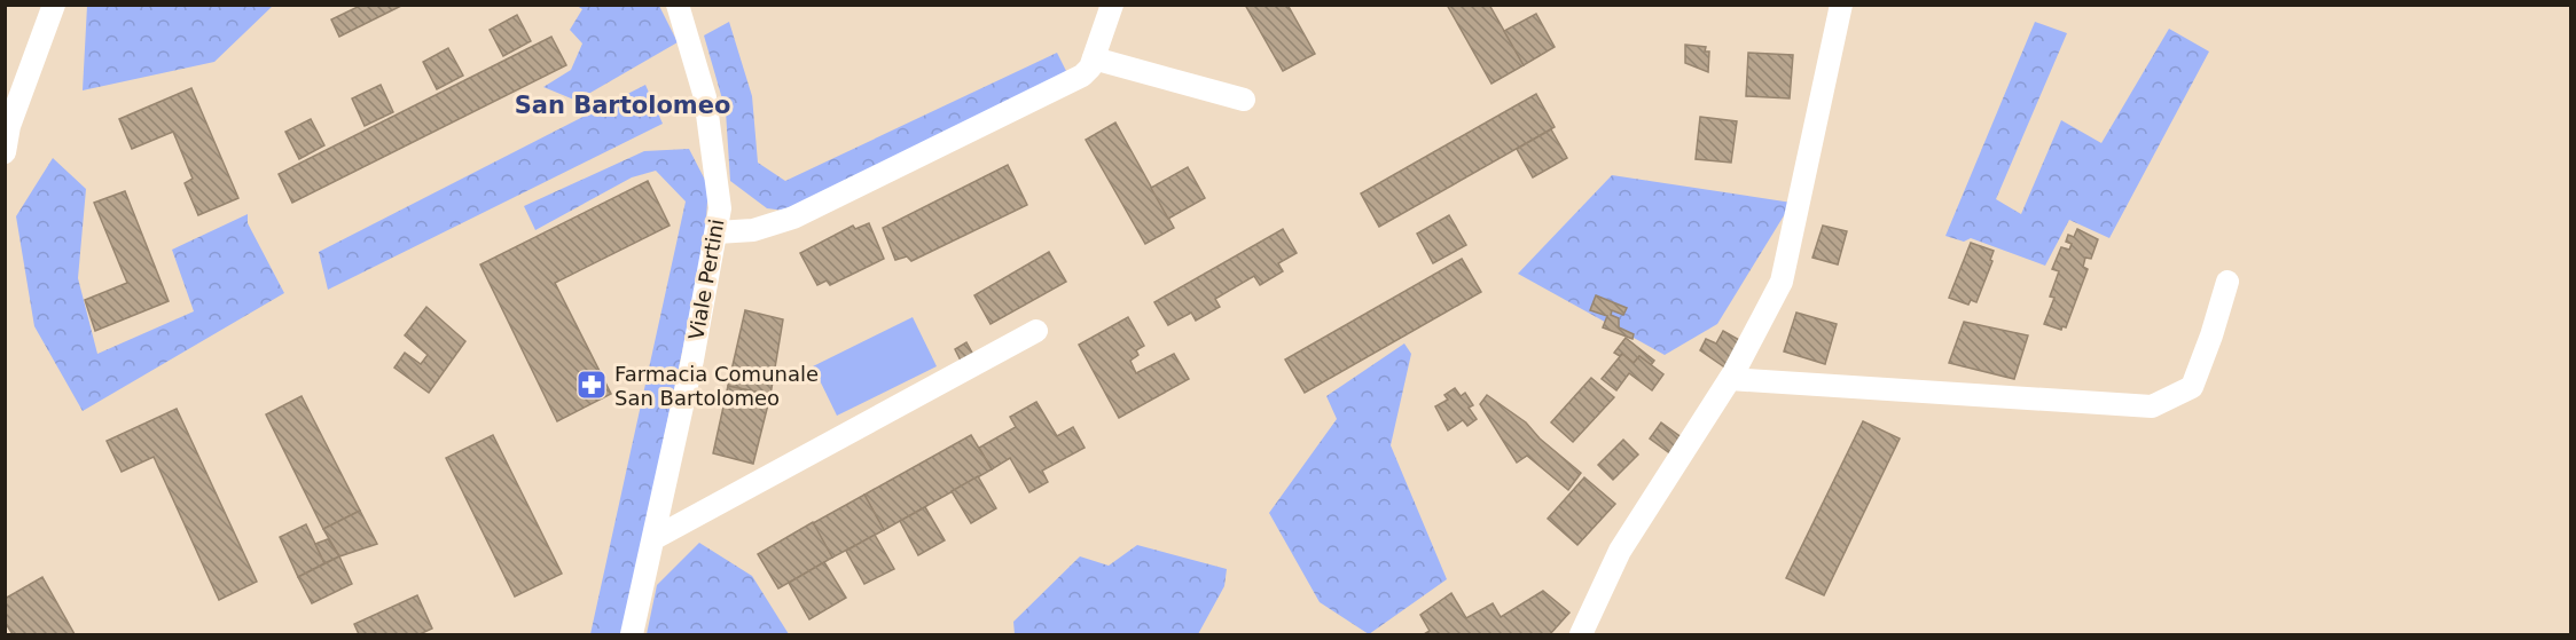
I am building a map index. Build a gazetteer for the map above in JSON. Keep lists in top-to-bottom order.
{
  "streets": {
    "street": ["Viale Pertini"]
  },
  "districts": ["San Bartolomeo"],
  "places": {
    "pharmacy": ["Farmacia Comunale San Bartolomeo"]
  }
}
